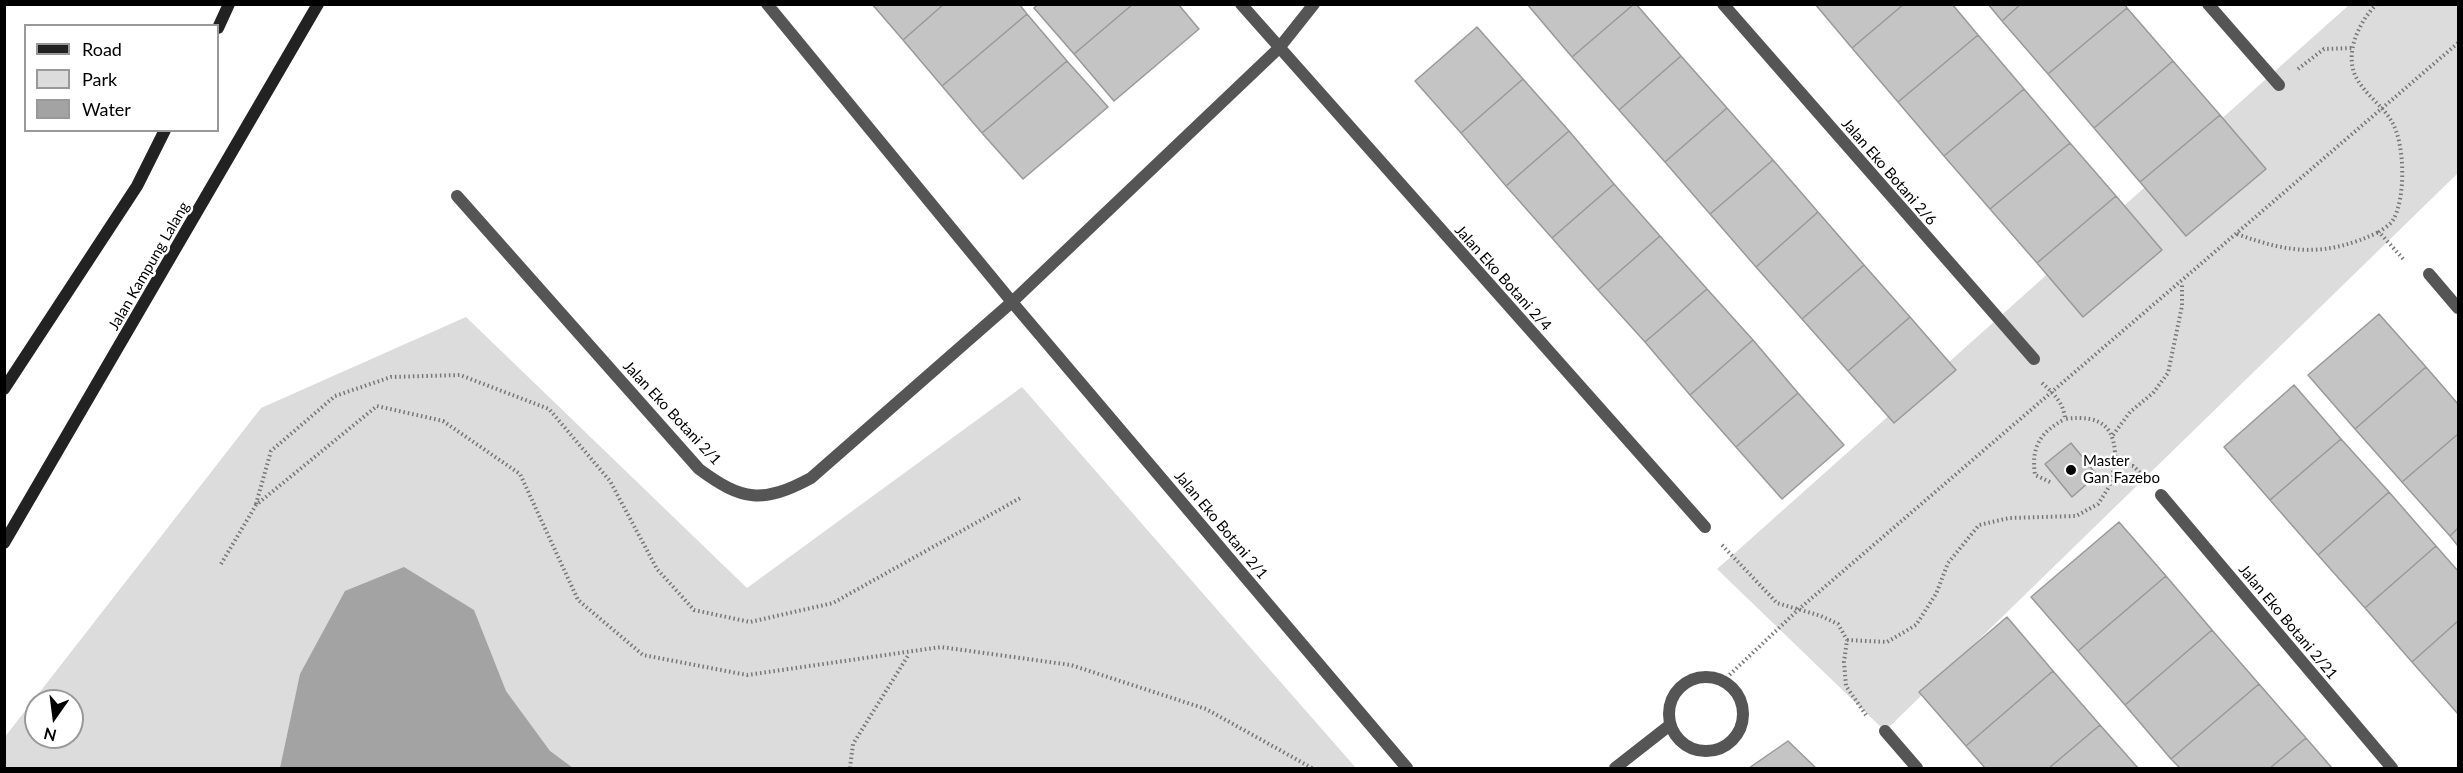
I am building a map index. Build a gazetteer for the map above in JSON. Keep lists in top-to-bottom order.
{
  "streets": {
    "main road": ["Jalan Kampung Lalang"],
    "street": [
      "Jalan Eko Botani 2/6",
      "Jalan Eko Botani 2/4",
      "Jalan Eko Botani 2/1",
      "Jalan Eko Botani 2/21"
    ]
  },
  "places": ["Master Gan Fazebo"],
  "legend": ["Road", "Park", "Water"],
  "north": "bottom"
}
